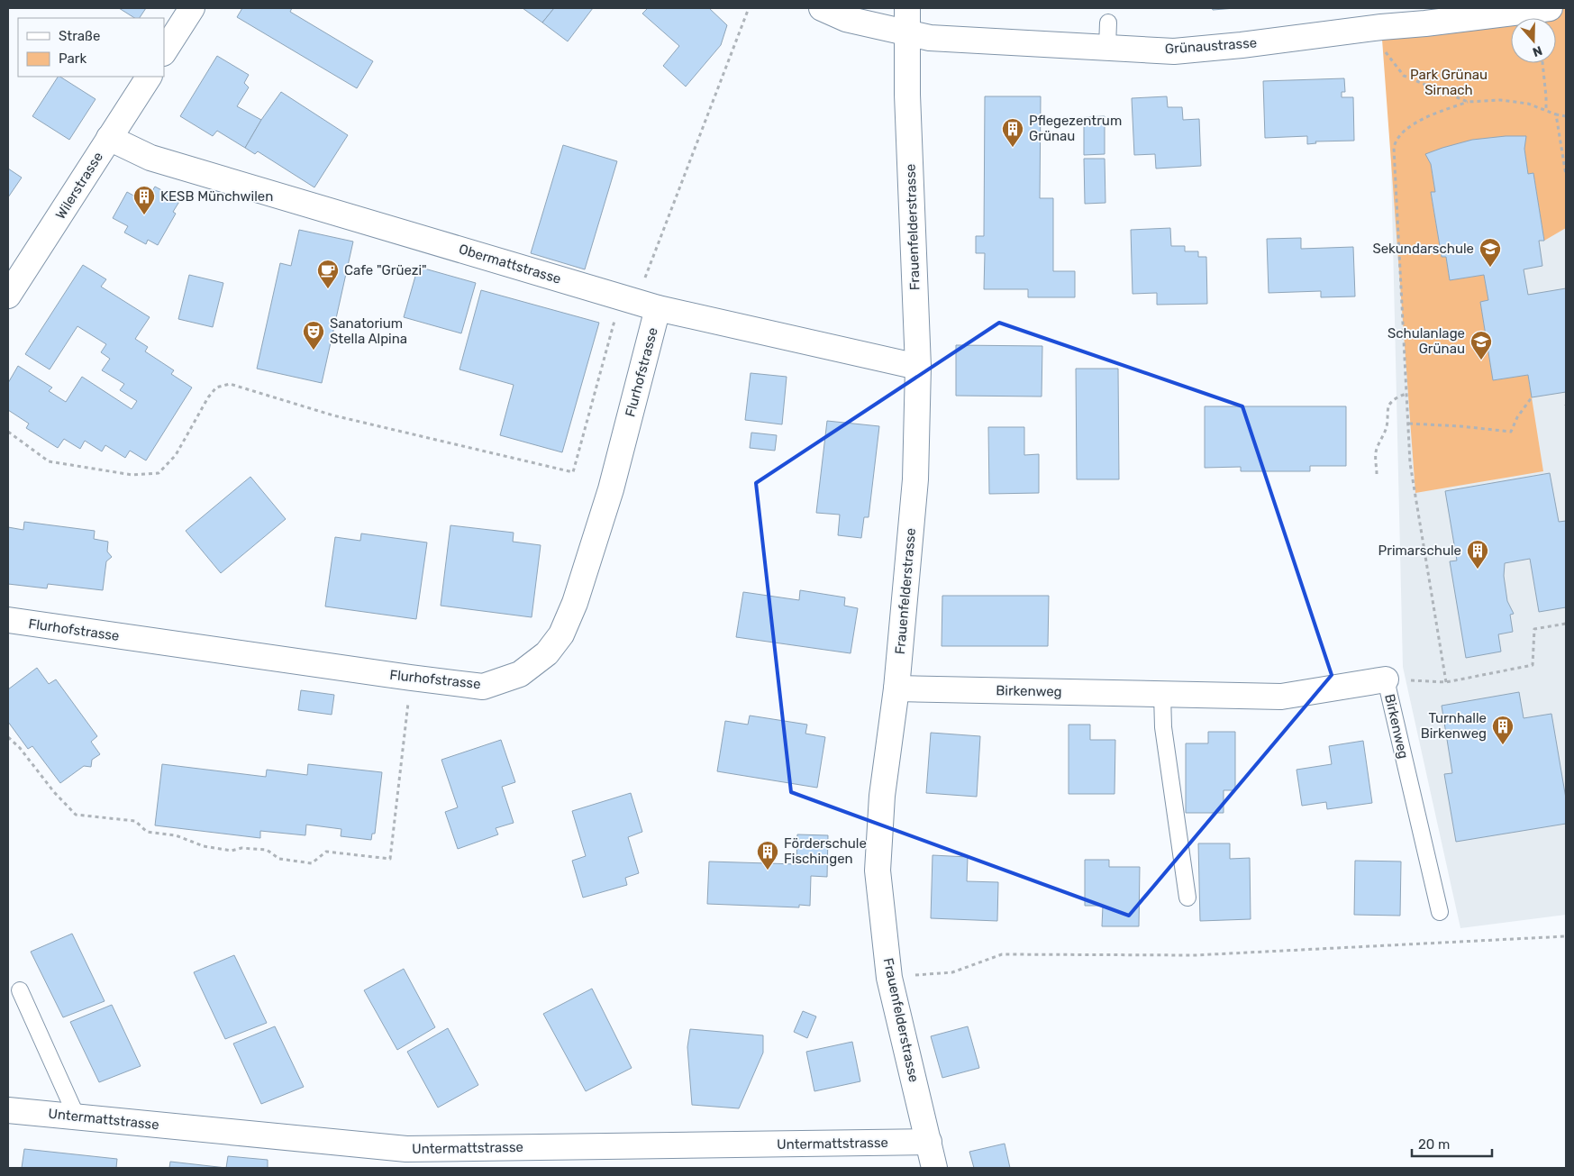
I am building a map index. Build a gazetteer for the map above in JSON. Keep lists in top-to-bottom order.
{
  "streets": {
    "street": [
      "Grünaustrasse",
      "Wilerstrasse",
      "Frauenfelderstrasse",
      "Obermattstrasse",
      "Flurhofstrasse",
      "Birkenweg",
      "Untermattstrasse"
    ]
  },
  "crossings": [
    ["Grünaustrasse", "Frauenfelderstrasse"],
    ["Wilerstrasse", "Obermattstrasse"],
    ["Frauenfelderstrasse", "Obermattstrasse"],
    ["Frauenfelderstrasse", "Birkenweg"],
    ["Frauenfelderstrasse", "Untermattstrasse"],
    ["Obermattstrasse", "Flurhofstrasse"]
  ],
  "parks": ["Park Grünau Sirnach"],
  "places": {
    "building": [
      "Pflegezentrum Grünau",
      "KESB Münchwilen",
      "Primarschule",
      "Turnhalle Birkenweg",
      "Förderschule Fischingen"
    ],
    "school or university": ["Sekundarschule", "Schulanlage Grünau"],
    "cafe": ["Cafe \"Grüezi\""],
    "theatre": ["Sanatorium Stella Alpina"]
  },
  "legend": ["Straße", "Park"],
  "scale_bar": "20 m",
  "north": "bottom"
}
